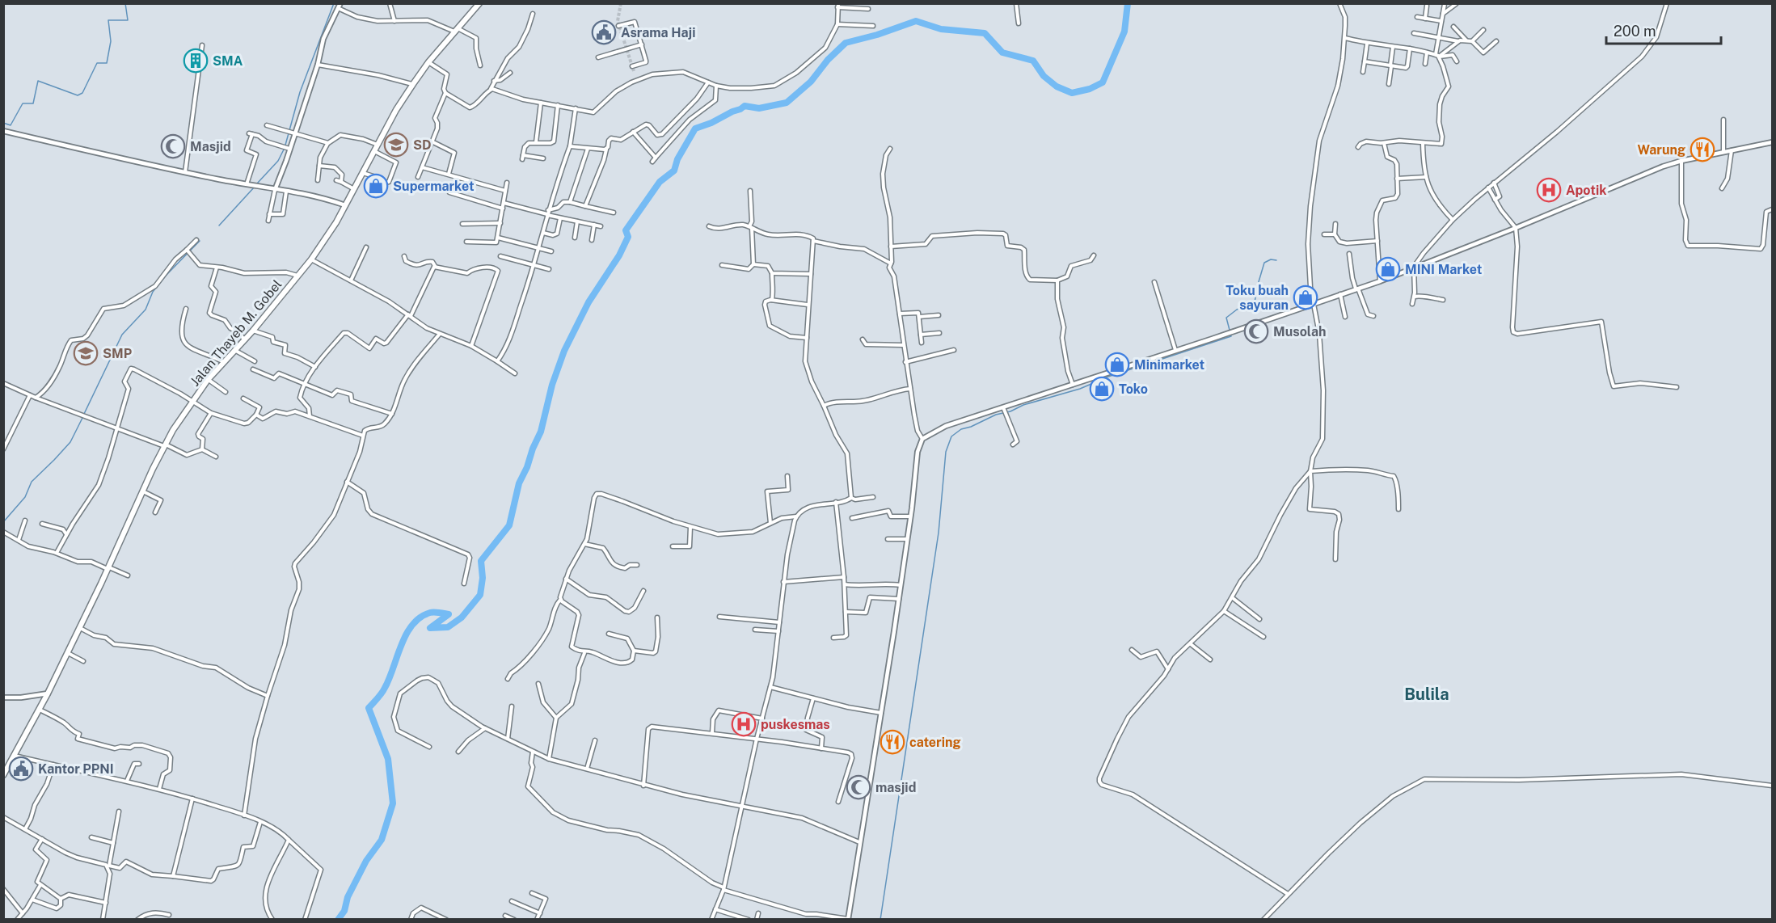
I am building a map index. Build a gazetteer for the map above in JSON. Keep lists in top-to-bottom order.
{
  "streets": {
    "main road": ["Jalan Thayeb M. Gobel"]
  },
  "districts": ["Bulila"],
  "places": {
    "public building": ["Asrama Haji", "Kantor PPNI"],
    "building": ["SMA"],
    "school or university": ["SD", "SMP"],
    "mosque": ["Masjid", "Musolah", "masjid"],
    "restaurant": ["Warung", "catering"],
    "shop": [
      "Supermarket",
      "MINI Market",
      "Toku buah sayuran",
      "Minimarket",
      "Toko"
    ],
    "hospital": ["Apotik", "puskesmas"]
  },
  "scale_bar": "200 m"
}
